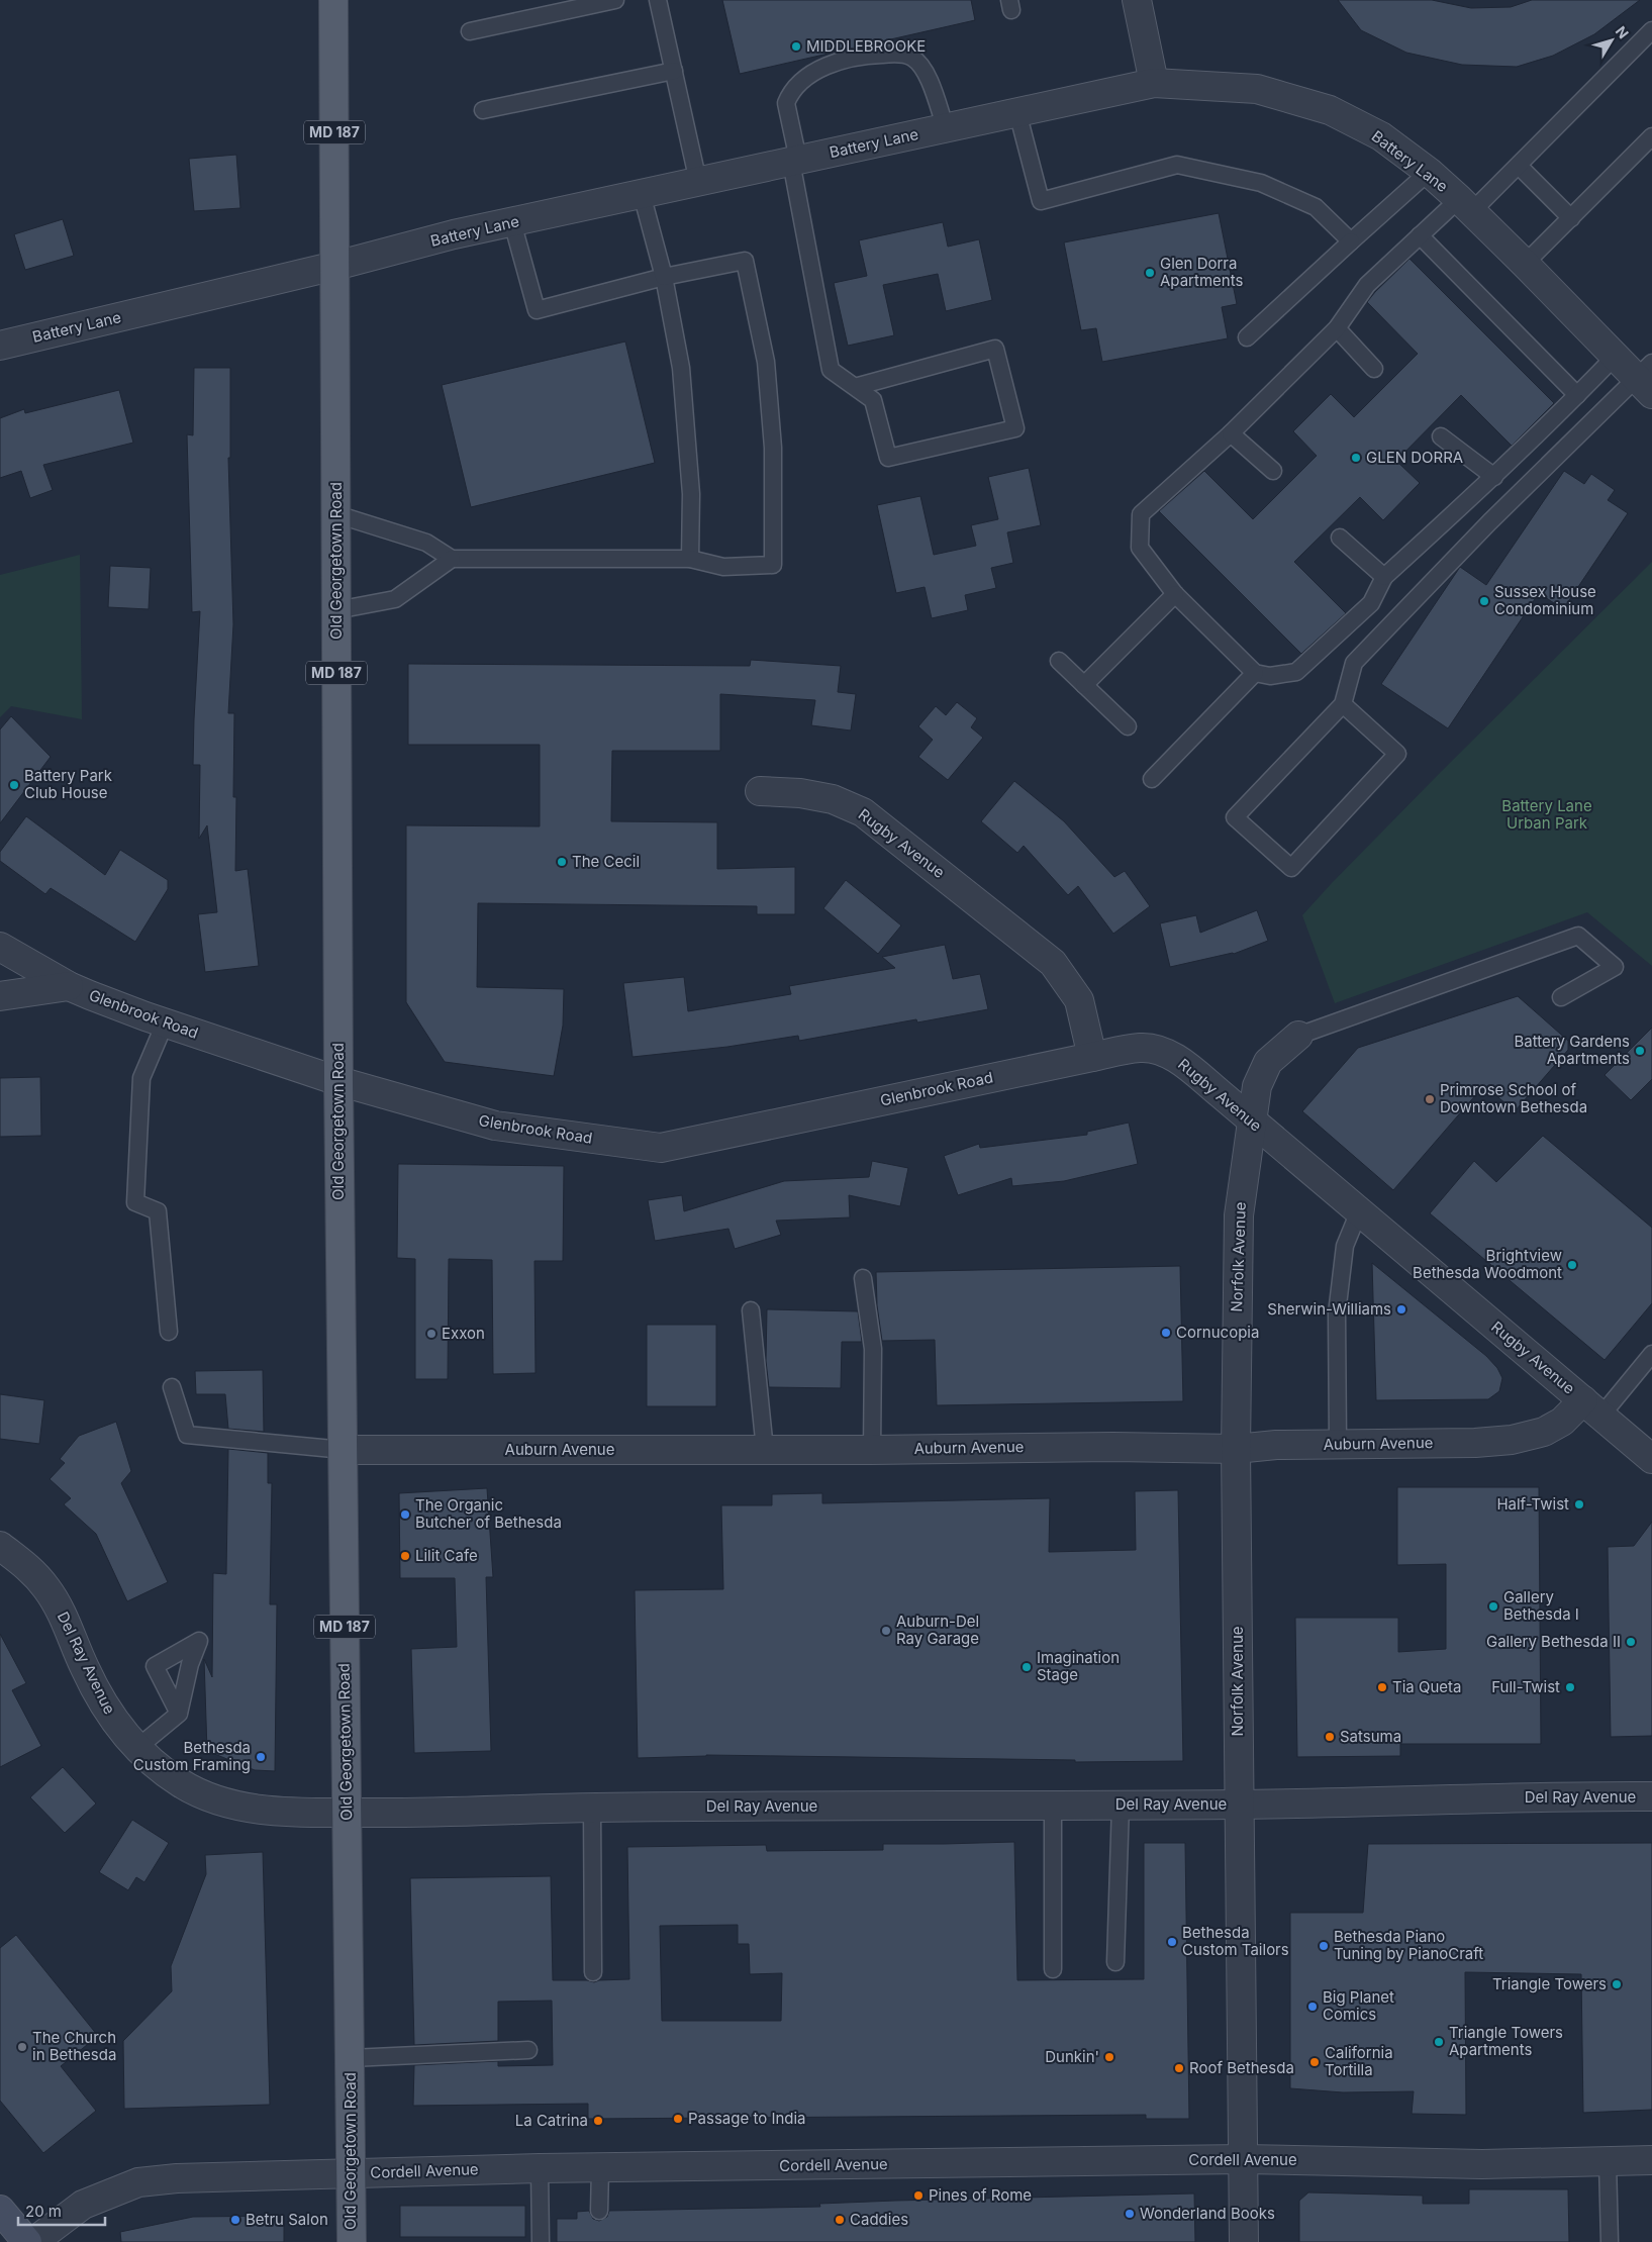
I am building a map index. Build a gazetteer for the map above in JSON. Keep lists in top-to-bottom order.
{
  "streets": {
    "main road": ["MD 187", "Old Georgetown Road"],
    "street": [
      "Battery Lane",
      "Rugby Avenue",
      "Glenbrook Road",
      "Norfolk Avenue",
      "Auburn Avenue",
      "Del Ray Avenue",
      "Cordell Avenue"
    ]
  },
  "crossings": [
    ["Battery Lane", "Old Georgetown Road"],
    ["Old Georgetown Road", "Glenbrook Road"],
    ["Old Georgetown Road", "Auburn Avenue"],
    ["Old Georgetown Road", "Del Ray Avenue"],
    ["Old Georgetown Road", "Cordell Avenue"],
    ["Rugby Avenue", "Glenbrook Road"],
    ["Rugby Avenue", "Norfolk Avenue"],
    ["Rugby Avenue", "Auburn Avenue"],
    ["Norfolk Avenue", "Auburn Avenue"],
    ["Norfolk Avenue", "Del Ray Avenue"],
    ["Norfolk Avenue", "Cordell Avenue"]
  ],
  "parks": ["Battery Lane Urban Park"],
  "places": [
    "MIDDLEBROOKE",
    "Glen Dorra Apartments",
    "GLEN DORRA",
    "Sussex House Condominium",
    "Battery Park Club House",
    "The Cecil",
    "Battery Gardens Apartments",
    "Primrose School of Downtown Bethesda",
    "Brightview Bethesda Woodmont",
    "Sherwin-Williams",
    "Cornucopia",
    "Exxon",
    "Half-Twist",
    "The Organic Butcher of Bethesda",
    "Lilit Cafe",
    "Gallery Bethesda I",
    "Auburn-Del Ray Garage",
    "Gallery Bethesda II",
    "Imagination Stage",
    "Tia Queta",
    "Full-Twist",
    "Satsuma",
    "Bethesda Custom Framing",
    "Bethesda Custom Tailors",
    "Bethesda Piano Tuning by PianoCraft",
    "Triangle Towers",
    "Big Planet Comics",
    "Triangle Towers Apartments",
    "The Church in Bethesda",
    "Dunkin'",
    "California Tortilla",
    "Roof Bethesda",
    "Passage to India",
    "La Catrina",
    "Pines of Rome",
    "Wonderland Books",
    "Betru Salon",
    "Caddies"
  ],
  "scale_bar": "20 m",
  "north": "top right"
}
